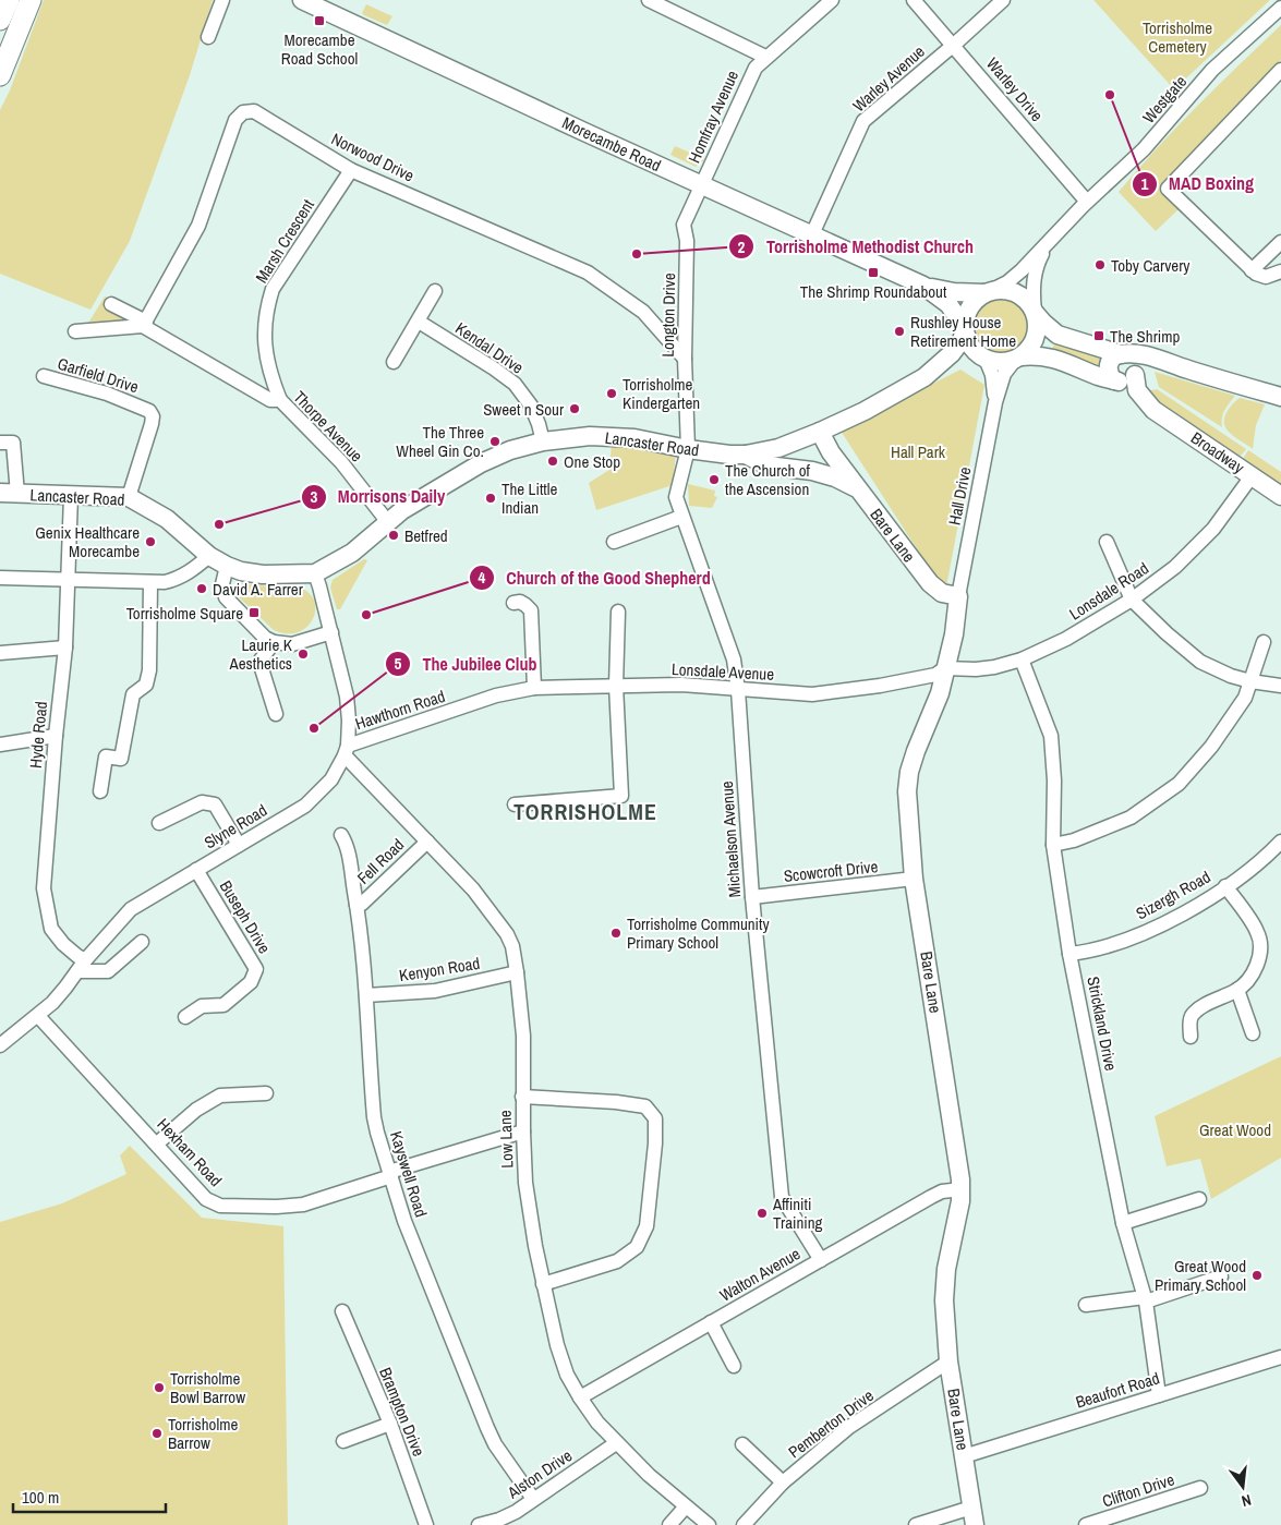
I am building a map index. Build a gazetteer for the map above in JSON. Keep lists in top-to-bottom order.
{
  "streets": {
    "main road": [
      "Morecambe Road",
      "Lancaster Road",
      "Broadway",
      "Bare Lane"
    ],
    "street": [
      "Warley Avenue",
      "Warley Drive",
      "Westgate",
      "Homfray Avenue",
      "Norwood Drive",
      "Marsh Crescent",
      "Longton Drive",
      "Kendal Drive",
      "Garfield Drive",
      "Thorpe Avenue",
      "Hall Drive",
      "Lonsdale Road",
      "Lonsdale Avenue",
      "Hawthorn Road",
      "Hyde Road",
      "Slyne Road",
      "Michaelson Avenue",
      "Fell Road",
      "Scowcroft Drive",
      "Sizergh Road",
      "Buseph Drive",
      "Kenyon Road",
      "Strickland Drive",
      "Low Lane",
      "Hexham Road",
      "Kayswell Road",
      "Walton Avenue",
      "Beaufort Road",
      "Brampton Drive",
      "Pemberton Drive",
      "Alston Drive",
      "Clifton Drive"
    ]
  },
  "crossings": [
    ["Warley Avenue", "Warley Drive"],
    ["Warley Avenue", "Morecambe Road"],
    ["Warley Drive", "Westgate"],
    ["Westgate", "Morecambe Road"],
    ["Westgate", "Lancaster Road"],
    ["Westgate", "Hall Drive"],
    ["Homfray Avenue", "Morecambe Road"],
    ["Homfray Avenue", "Longton Drive"],
    ["Morecambe Road", "Longton Drive"],
    ["Morecambe Road", "Lancaster Road"],
    ["Morecambe Road", "Hall Drive"],
    ["Norwood Drive", "Marsh Crescent"],
    ["Norwood Drive", "Longton Drive"],
    ["Norwood Drive", "Thorpe Avenue"],
    ["Marsh Crescent", "Thorpe Avenue"],
    ["Longton Drive", "Lancaster Road"],
    ["Longton Drive", "Michaelson Avenue"],
    ["Kendal Drive", "Lancaster Road"],
    ["Garfield Drive", "Lancaster Road"],
    ["Thorpe Avenue", "Lancaster Road"],
    ["Lancaster Road", "Hall Drive"],
    ["Lancaster Road", "Bare Lane"],
    ["Lancaster Road", "Hyde Road"],
    ["Lancaster Road", "Slyne Road"],
    ["Lancaster Road", "Michaelson Avenue"],
    ["Broadway", "Lonsdale Road"],
    ["Hall Drive", "Bare Lane"],
    ["Bare Lane", "Lonsdale Road"],
    ["Bare Lane", "Lonsdale Avenue"],
    ["Bare Lane", "Scowcroft Drive"],
    ["Bare Lane", "Walton Avenue"],
    ["Bare Lane", "Beaufort Road"],
    ["Bare Lane", "Pemberton Drive"],
    ["Lonsdale Road", "Lonsdale Avenue"],
    ["Lonsdale Road", "Strickland Drive"],
    ["Lonsdale Avenue", "Hawthorn Road"],
    ["Lonsdale Avenue", "Michaelson Avenue"],
    ["Hawthorn Road", "Slyne Road"],
    ["Hawthorn Road", "Low Lane"],
    ["Hyde Road", "Slyne Road"],
    ["Slyne Road", "Buseph Drive"],
    ["Slyne Road", "Low Lane"],
    ["Slyne Road", "Hexham Road"],
    ["Michaelson Avenue", "Scowcroft Drive"],
    ["Michaelson Avenue", "Walton Avenue"],
    ["Fell Road", "Low Lane"],
    ["Fell Road", "Kayswell Road"],
    ["Sizergh Road", "Strickland Drive"],
    ["Kenyon Road", "Low Lane"],
    ["Kenyon Road", "Kayswell Road"],
    ["Strickland Drive", "Beaufort Road"],
    ["Low Lane", "Hexham Road"],
    ["Low Lane", "Walton Avenue"],
    ["Low Lane", "Alston Drive"],
    ["Hexham Road", "Kayswell Road"],
    ["Kayswell Road", "Alston Drive"]
  ],
  "districts": ["TORRISHOLME"],
  "parks": ["Torrisholme Cemetery", "Hall Park", "Great Wood"],
  "places": {
    "transit": [
      "Morecambe Road School",
      "The Shrimp Roundabout",
      "The Shrimp",
      "Torrisholme Square"
    ],
    "other": [
      "MAD Boxing",
      "Torrisholme Methodist Church",
      "Toby Carvery",
      "Rushley House Retirement Home",
      "Torrisholme Kindergarten",
      "Sweet n Sour",
      "The Three Wheel Gin Co.",
      "One Stop",
      "The Church of the Ascension",
      "The Little Indian",
      "Morrisons Daily",
      "Betfred",
      "Genix Healthcare Morecambe",
      "David A. Farrer",
      "Church of the Good Shepherd",
      "Laurie K Aesthetics",
      "The Jubilee Club",
      "Torrisholme Community Primary School",
      "Affiniti Training",
      "Great Wood Primary School",
      "Torrisholme Bowl Barrow",
      "Torrisholme Barrow"
    ]
  },
  "scale_bar": "100 m",
  "north": "bottom"
}
